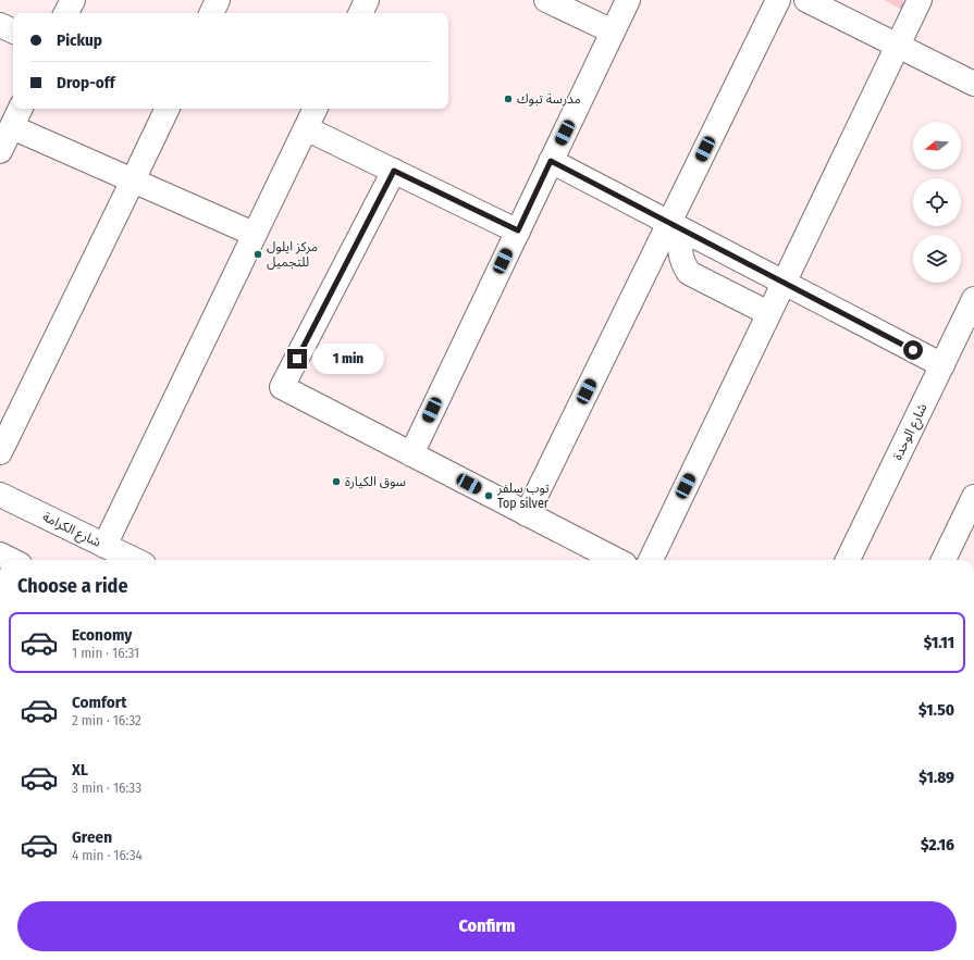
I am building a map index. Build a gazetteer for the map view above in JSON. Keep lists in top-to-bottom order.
{
  "streets": {
    "street": ["شارع الوحدة", "شارع الكرامة"]
  },
  "places": [
    "مدرسة تبوك",
    "مركز ايلول للتجميل",
    "سوق الكيارة",
    "توب سلفر Top silver"
  ],
  "north": "left",
  "page": {
    "banner": ["Pickup", "Drop-off"],
    "bubble": "1 min",
    "heading": "Choose a ride",
    "list": [
      {
        "name": "Economy",
        "note": "1 min · 16:31",
        "value": "$1.11"
      },
      {
        "name": "Comfort",
        "note": "2 min · 16:32",
        "value": "$1.50"
      },
      {
        "name": "XL",
        "note": "3 min · 16:33",
        "value": "$1.89"
      },
      {
        "name": "Green",
        "note": "4 min · 16:34",
        "value": "$2.16"
      }
    ],
    "buttons": "Confirm"
  }
}
